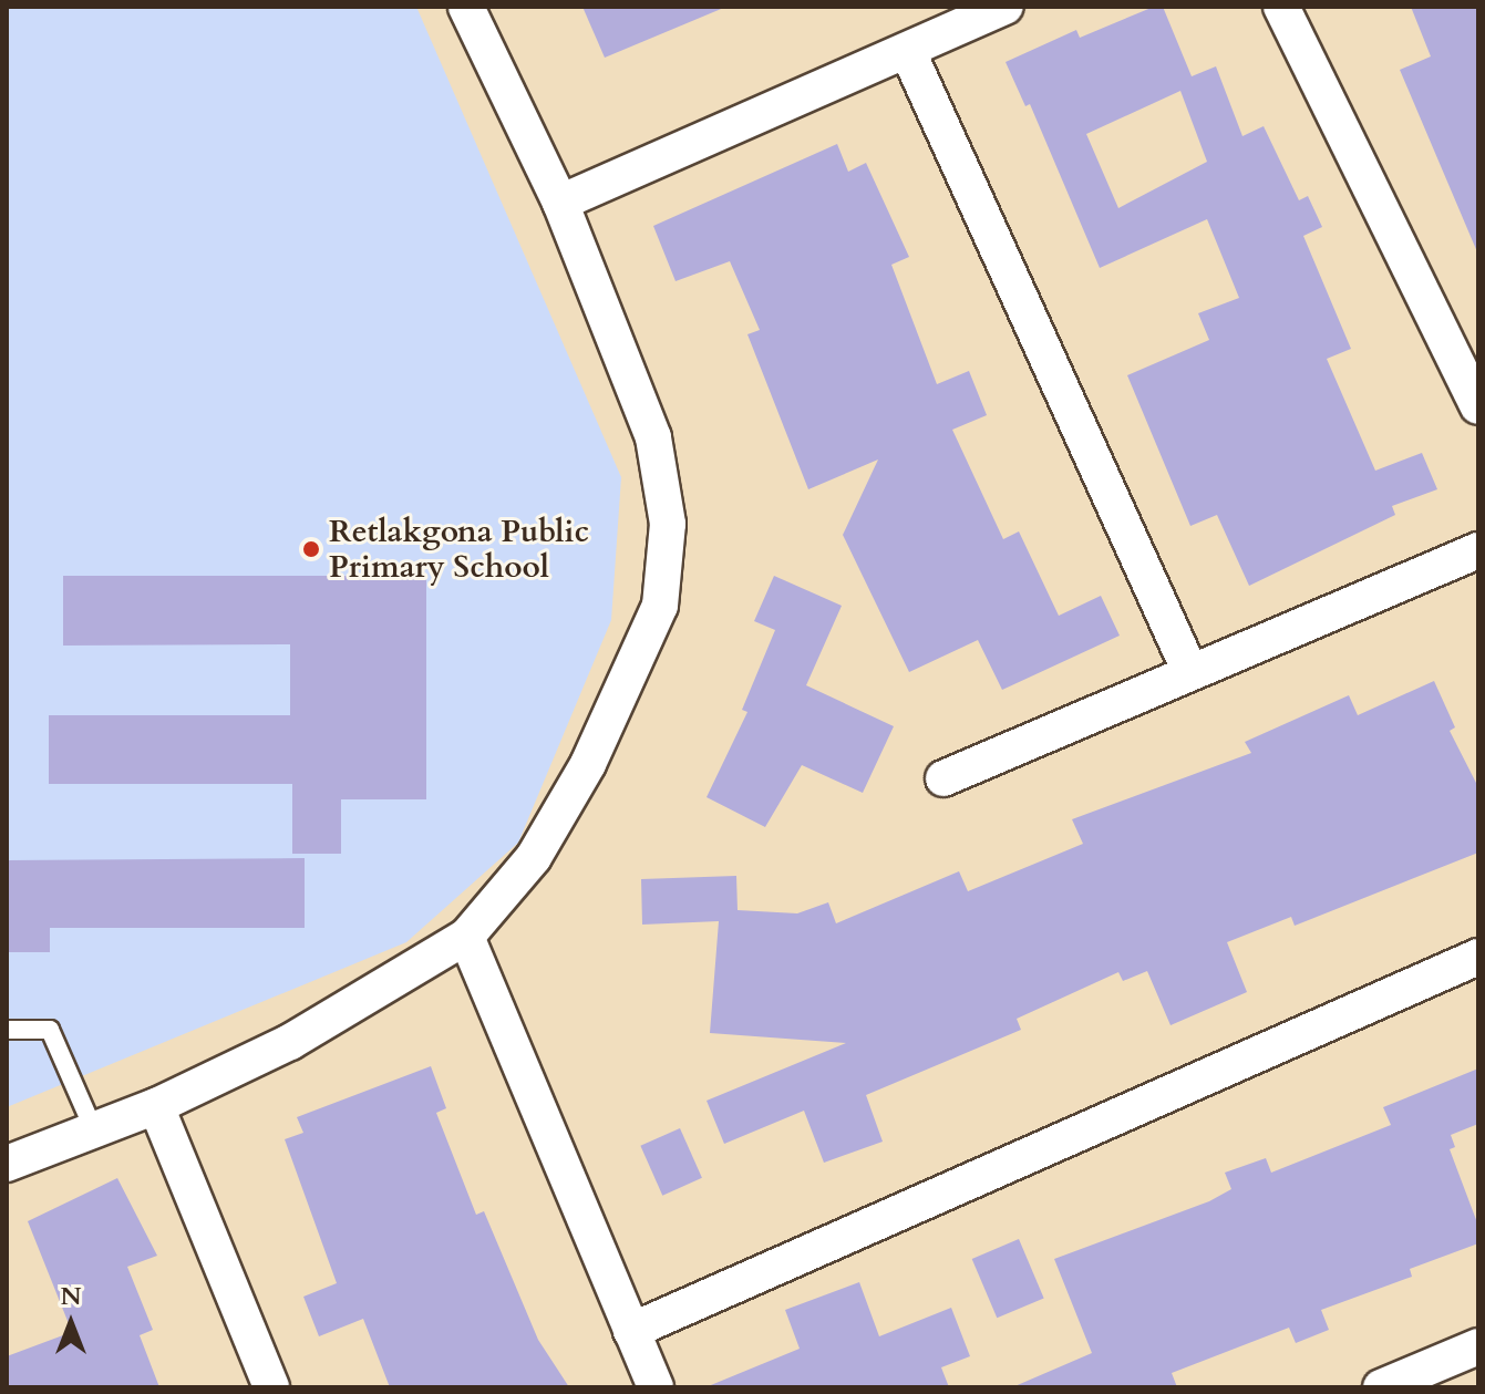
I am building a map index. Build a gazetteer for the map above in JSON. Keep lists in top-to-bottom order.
{
  "places": ["Retlakgona Public Primary School"],
  "north": "top"
}
